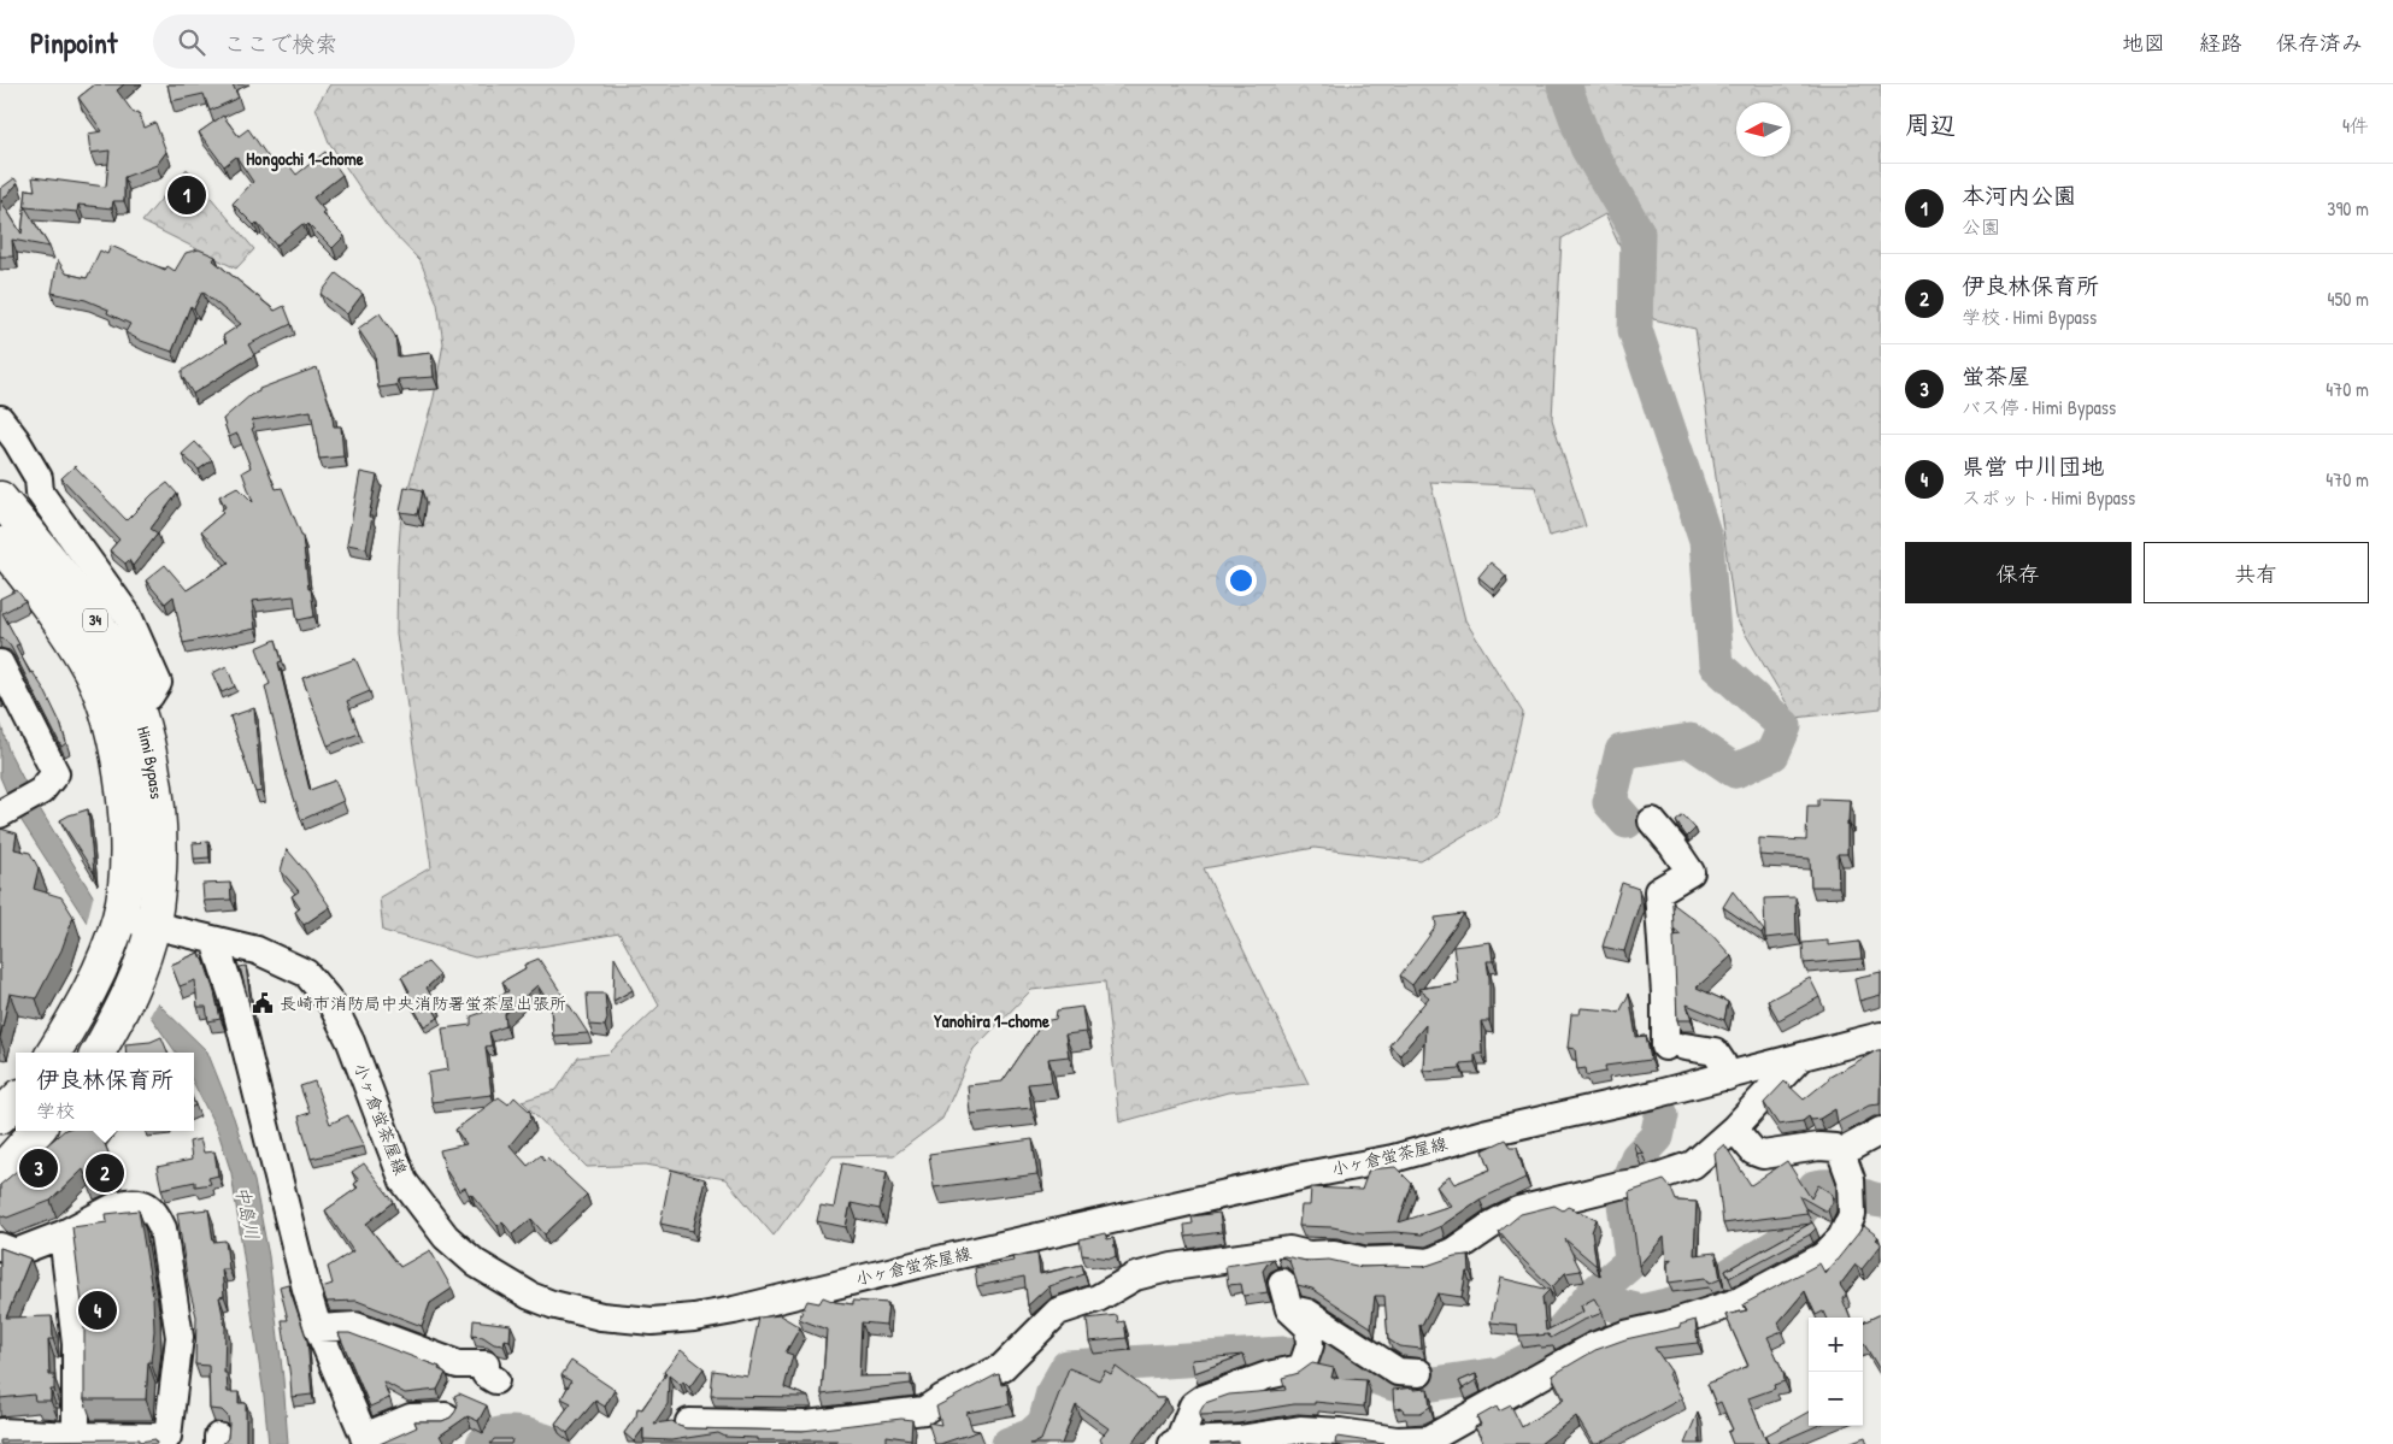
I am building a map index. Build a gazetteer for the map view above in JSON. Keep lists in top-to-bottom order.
{
  "streets": {
    "highway": ["34", "Himi Bypass"],
    "street": ["小ヶ倉蛍茶屋線"]
  },
  "crossings": [
    ["Himi Bypass", "小ヶ倉蛍茶屋線"]
  ],
  "districts": ["Hongochi 1-chome", "Yanohira 1-chome"],
  "water": ["中島川"],
  "places": {
    "public building": ["長崎市消防局中央消防署蛍茶屋出張所"]
  },
  "north": "left",
  "page": {
    "header": "Pinpoint",
    "search": "ここで検索",
    "nav": ["地図", "経路", "保存済み"],
    "heading": ["周辺", "4件"],
    "list": [
      {
        "mark": "1",
        "name": "本河内公園",
        "note": "公園",
        "value": "390 m"
      },
      {
        "mark": "2",
        "name": "伊良林保育所",
        "note": "学校 · Himi Bypass",
        "value": "450 m"
      },
      {
        "mark": "3",
        "name": "蛍茶屋",
        "note": "バス停 · Himi Bypass",
        "value": "470 m"
      },
      {
        "mark": "4",
        "name": "県営 中川団地",
        "note": "スポット · Himi Bypass",
        "value": "470 m"
      }
    ],
    "pins": [
      "1",
      "3",
      "2",
      "4"
    ],
    "buttons": ["保存", "共有"],
    "popup": ["伊良林保育所", "学校"],
    "map_buttons": ["+", "−"]
  }
}
